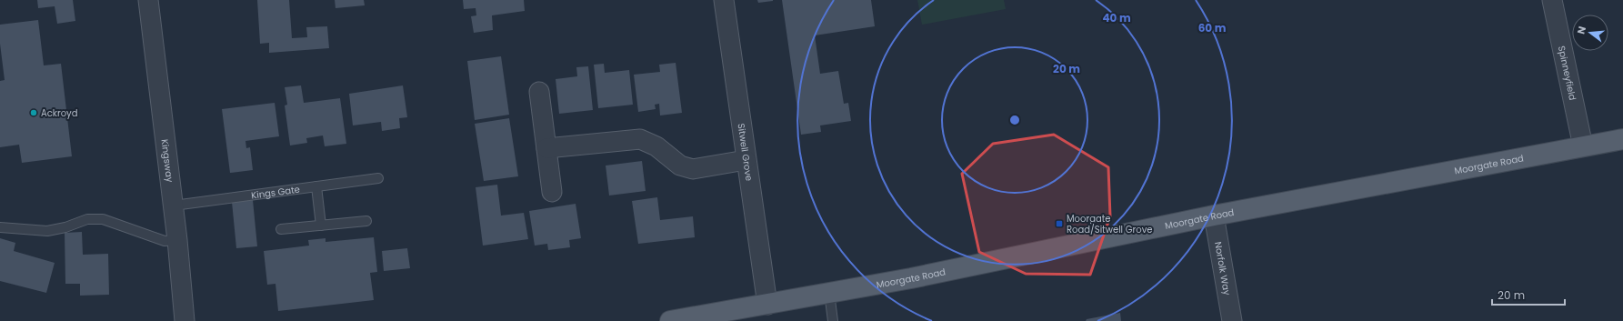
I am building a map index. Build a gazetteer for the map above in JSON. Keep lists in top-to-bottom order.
{
  "streets": {
    "main road": ["Moorgate Road"],
    "street": [
      "Spinneyfield",
      "Sitwell Grove",
      "Kingsway",
      "Norfolk Way"
    ],
    "lane": ["Kings Gate"]
  },
  "crossings": [
    ["Spinneyfield", "Moorgate Road"],
    ["Sitwell Grove", "Moorgate Road"],
    ["Kingsway", "Kings Gate"],
    ["Moorgate Road", "Norfolk Way"]
  ],
  "places": {
    "other": ["Ackroyd"],
    "transit": ["Moorgate Road/Sitwell Grove"]
  },
  "scale_bar": "20 m",
  "north": "left",
  "rings": ["40 m", "60 m", "20 m"]
}
